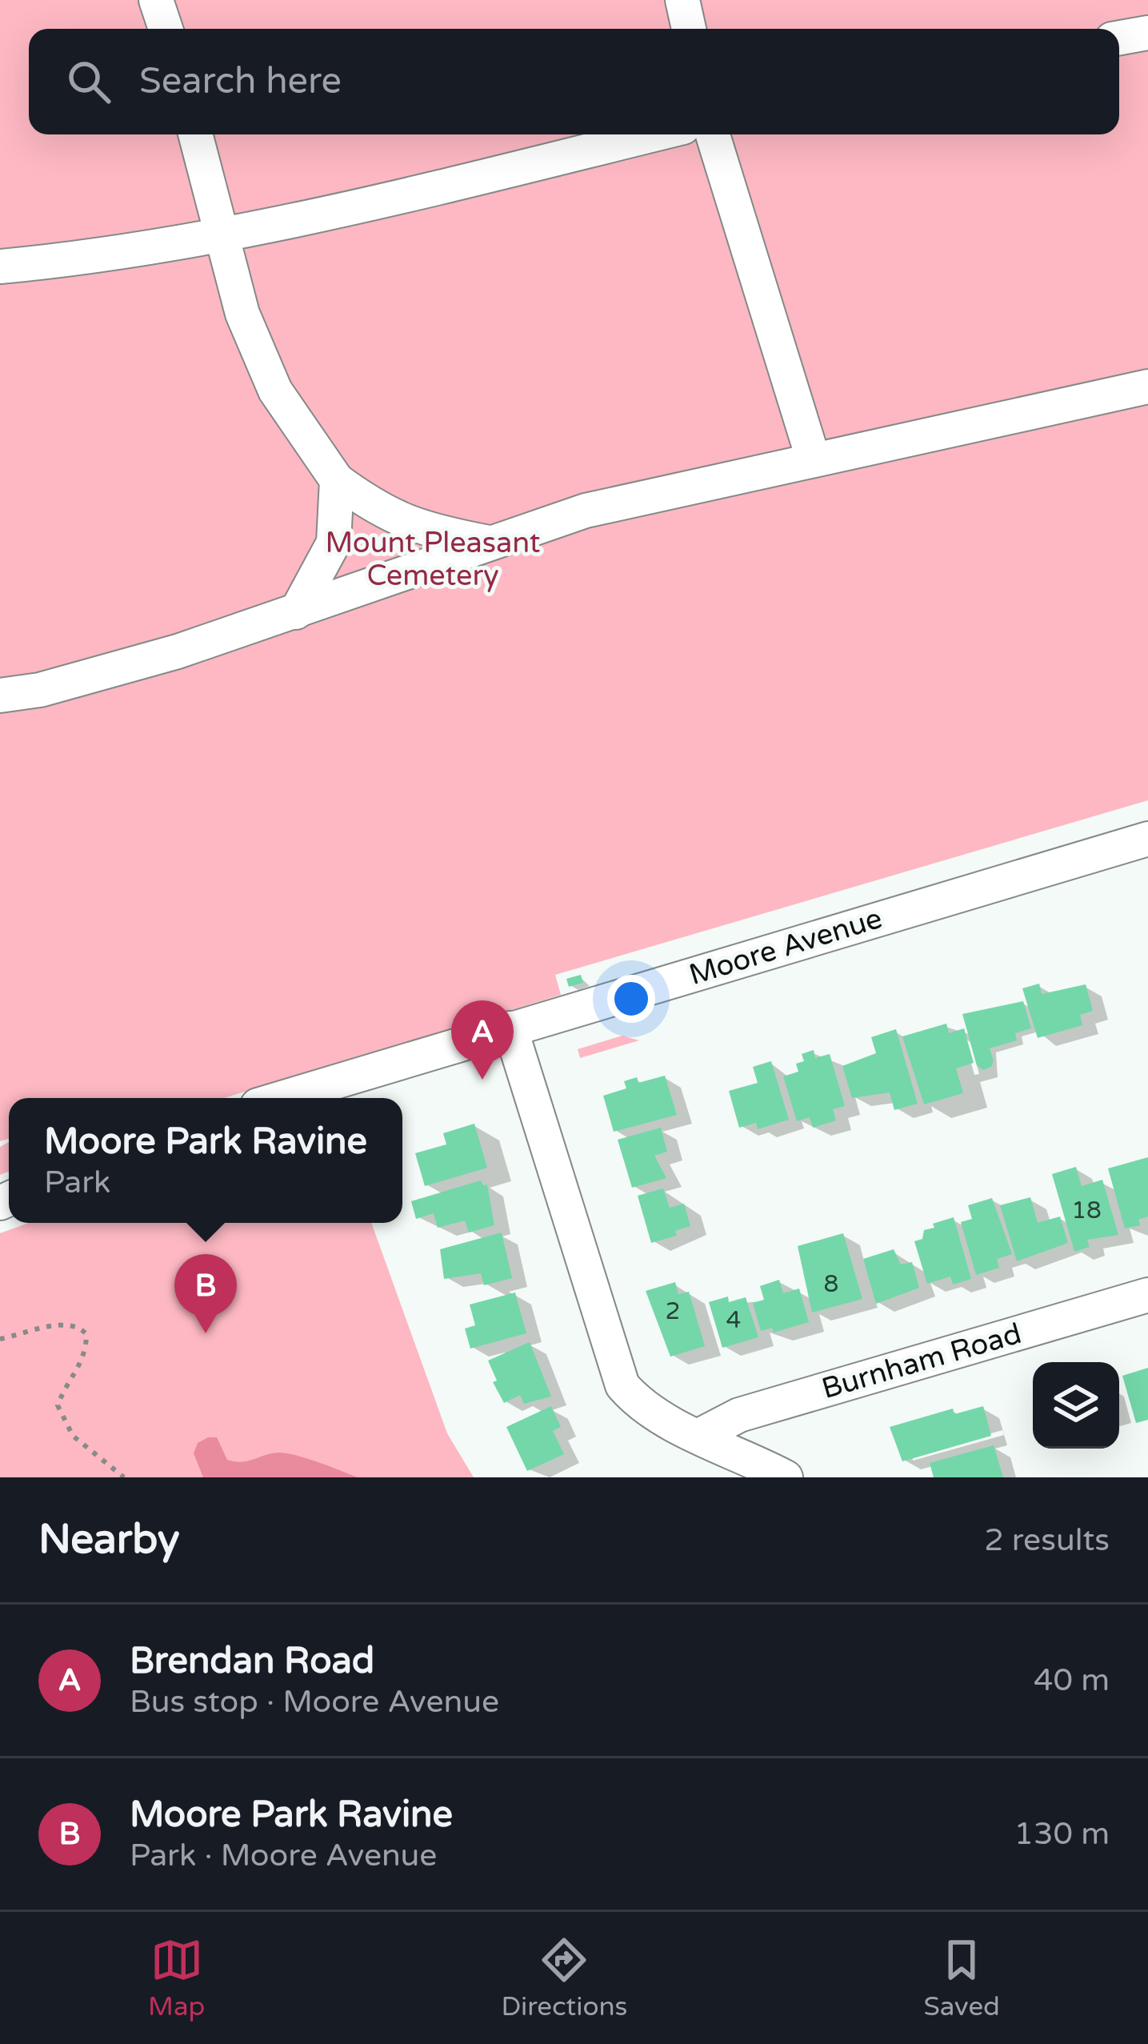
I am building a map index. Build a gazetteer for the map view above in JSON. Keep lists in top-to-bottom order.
{
  "streets": {
    "street": ["Moore Avenue", "Burnham Road"]
  },
  "parks": ["Mount Pleasant Cemetery"],
  "house_numbers": [
    "18",
    "8",
    "2",
    "4"
  ],
  "page": {
    "search": "Search here",
    "pins": ["A", "B"],
    "popup": ["Moore Park Ravine", "Park"],
    "heading": ["Nearby", "2 results"],
    "list": [
      {
        "mark": "A",
        "name": "Brendan Road",
        "note": "Bus stop · Moore Avenue",
        "value": "40 m"
      },
      {
        "mark": "B",
        "name": "Moore Park Ravine",
        "note": "Park · Moore Avenue",
        "value": "130 m"
      }
    ],
    "nav": ["Map", "Directions", "Saved"]
  }
}
